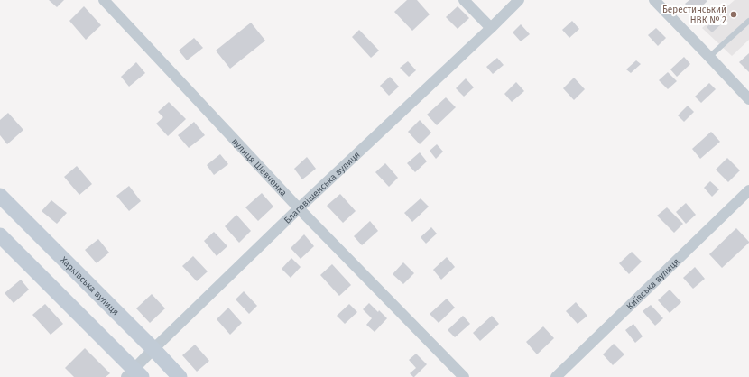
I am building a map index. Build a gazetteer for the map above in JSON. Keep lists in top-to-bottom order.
{
  "streets": {
    "street": [
      "вулиця Шевченка",
      "Благовіщенська вулиця",
      "Київська вулиця",
      "Харківська вулиця"
    ]
  },
  "crossings": [
    ["вулиця Шевченка", "Благовіщенська вулиця"],
    ["Благовіщенська вулиця", "Харківська вулиця"]
  ],
  "places": ["Берестинський НВК № 2"]
}
